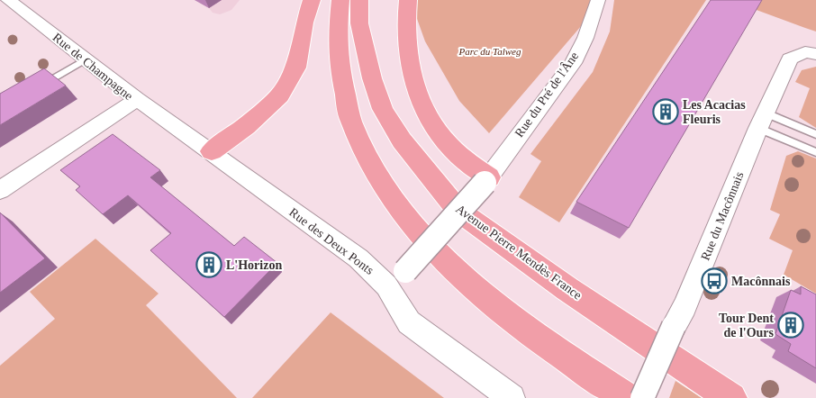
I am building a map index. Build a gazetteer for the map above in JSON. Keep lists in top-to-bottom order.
{
  "streets": {
    "main road": ["Avenue Pierre Mendès France"],
    "street": [
      "Rue de Champagne",
      "Rue du Pré de l'Âne",
      "Rue du Macônnais",
      "Rue des Deux Ponts"
    ]
  },
  "crossings": [
    ["Rue de Champagne", "Rue des Deux Ponts"],
    ["Rue du Pré de l'Âne", "Rue des Deux Ponts"]
  ],
  "parks": ["Parc du Talweg"],
  "places": {
    "building": ["Les Acacias Fleuris", "L'Horizon", "Tour Dent de l'Ours"],
    "bus stop": ["Macônnais"]
  }
}
